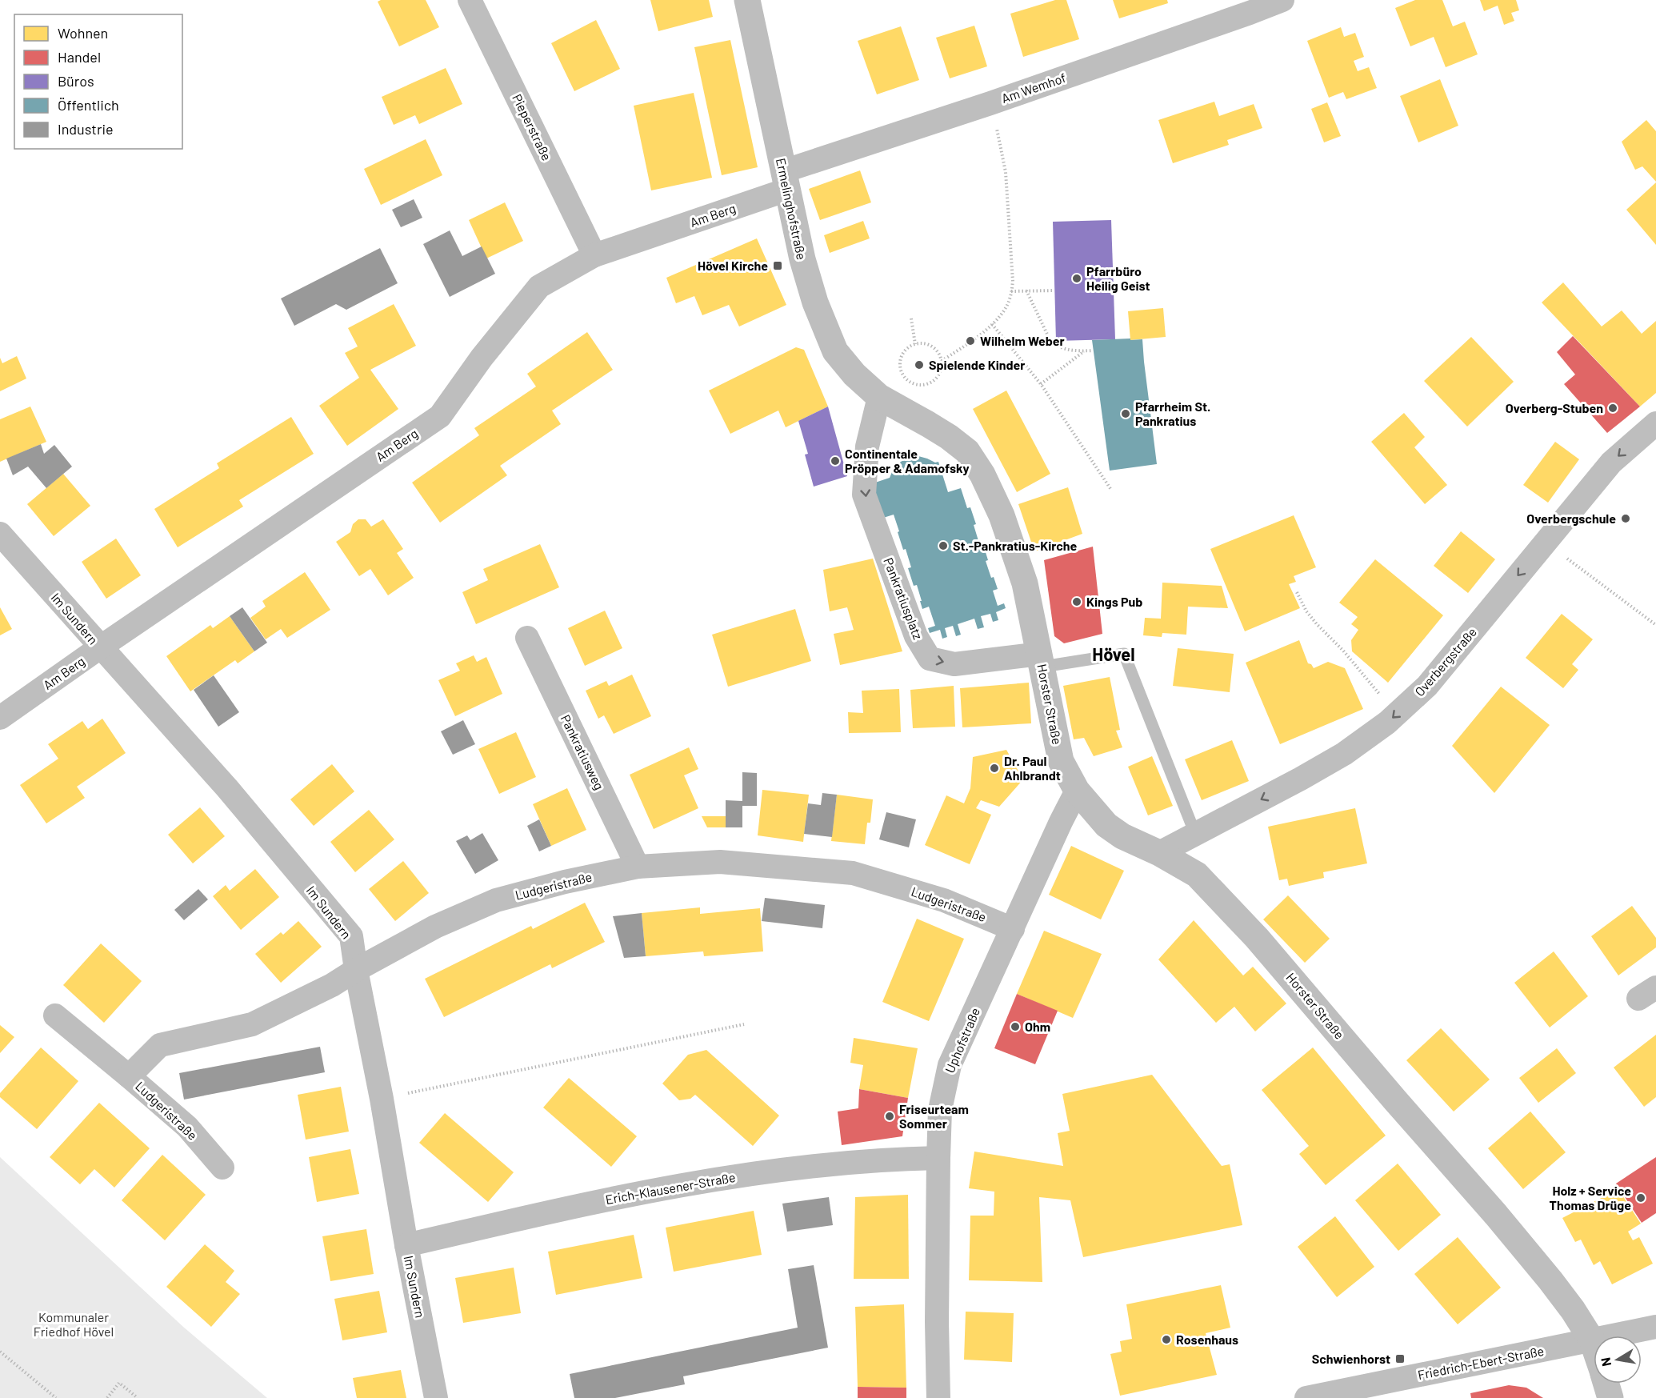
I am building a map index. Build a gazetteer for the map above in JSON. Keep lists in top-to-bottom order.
{
  "streets": {
    "street": [
      "Am Wemhof",
      "Pieperstraße",
      "Ermelinghofstraße",
      "Am Berg",
      "Pankratiusplatz",
      "Im Sundern",
      "Overbergstraße",
      "Horster Straße",
      "Pankratiusweg",
      "Ludgeristraße",
      "Uphofstraße",
      "Erich-Klausener-Straße",
      "Friedrich-Ebert-Straße"
    ]
  },
  "crossings": [
    ["Am Wemhof", "Ermelinghofstraße"],
    ["Am Wemhof", "Am Berg"],
    ["Pieperstraße", "Am Berg"],
    ["Ermelinghofstraße", "Am Berg"],
    ["Ermelinghofstraße", "Pankratiusplatz"],
    ["Am Berg", "Im Sundern"],
    ["Pankratiusplatz", "Horster Straße"],
    ["Im Sundern", "Ludgeristraße"],
    ["Im Sundern", "Erich-Klausener-Straße"],
    ["Overbergstraße", "Horster Straße"],
    ["Horster Straße", "Uphofstraße"],
    ["Horster Straße", "Friedrich-Ebert-Straße"],
    ["Pankratiusweg", "Ludgeristraße"],
    ["Ludgeristraße", "Uphofstraße"],
    ["Uphofstraße", "Erich-Klausener-Straße"]
  ],
  "one_way": ["Overbergstraße"],
  "districts": ["Hövel"],
  "parks": ["Kommunaler Friedhof Hövel"],
  "places": {
    "transit": ["Hövel Kirche", "Schwienhorst"],
    "other": [
      "Pfarrbüro Heilig Geist",
      "Wilhelm Weber",
      "Spielende Kinder",
      "Overberg-Stuben",
      "Pfarrheim St. Pankratius",
      "Continentale Pröpper & Adamofsky",
      "Overbergschule",
      "St.-Pankratius-Kirche",
      "Kings Pub",
      "Dr. Paul Ahlbrandt",
      "Ohm",
      "Friseurteam Sommer",
      "Holz + Service Thomas Drüge",
      "Rosenhaus"
    ]
  },
  "legend": [
    "Wohnen",
    "Handel",
    "Büros",
    "Öffentlich",
    "Industrie"
  ],
  "north": "left"
}
